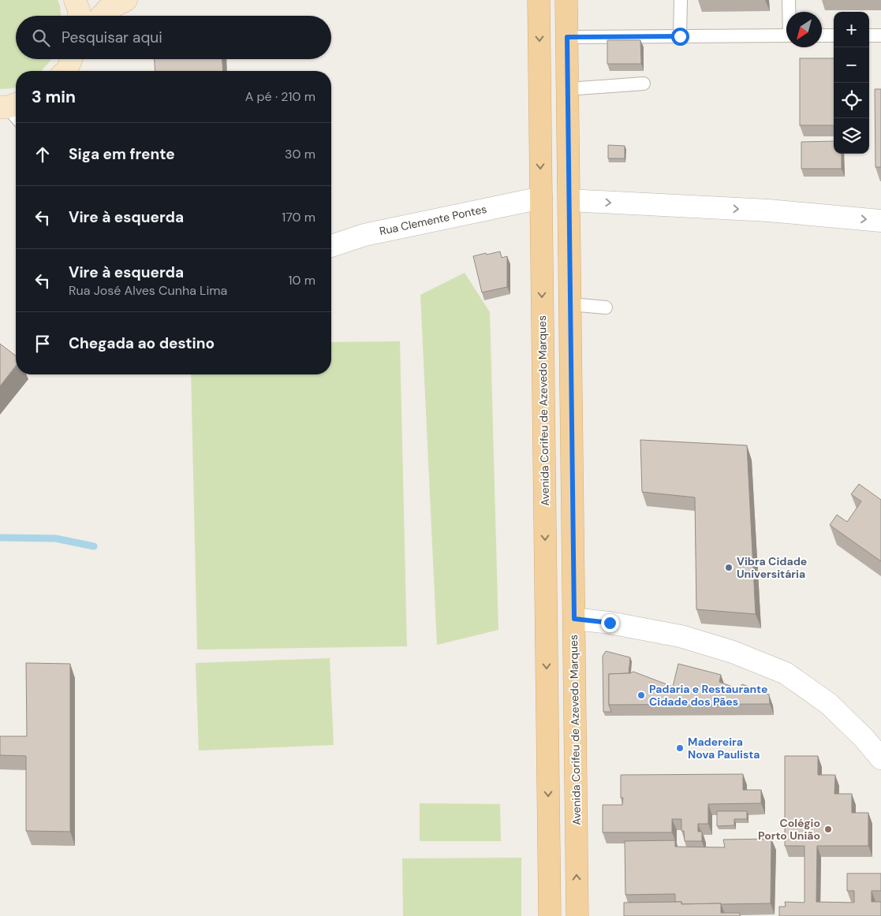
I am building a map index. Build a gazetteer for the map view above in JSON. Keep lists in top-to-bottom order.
{
  "streets": {
    "main road": ["Avenida Corifeu de Azevedo Marques"],
    "street": ["Rua Clemente Pontes"]
  },
  "crossings": [
    ["Rua Clemente Pontes", "Avenida Corifeu de Azevedo Marques"]
  ],
  "places": [
    "Vibra Cidade Universitária",
    "Padaria e Restaurante Cidade dos Pães",
    "Madereira Nova Paulista",
    "Colégio Porto União"
  ],
  "north": "bottom left",
  "page": {
    "map_buttons": ["+", "−"],
    "search": "Pesquisar aqui",
    "heading": ["3 min", "A pé · 210 m"],
    "list": [
      ["Siga em frente", "30 m"],
      ["Vire à esquerda", "170 m"],
      ["Vire à esquerda", "Rua José Alves Cunha Lima", "10 m"],
      "Chegada ao destino"
    ]
  }
}
